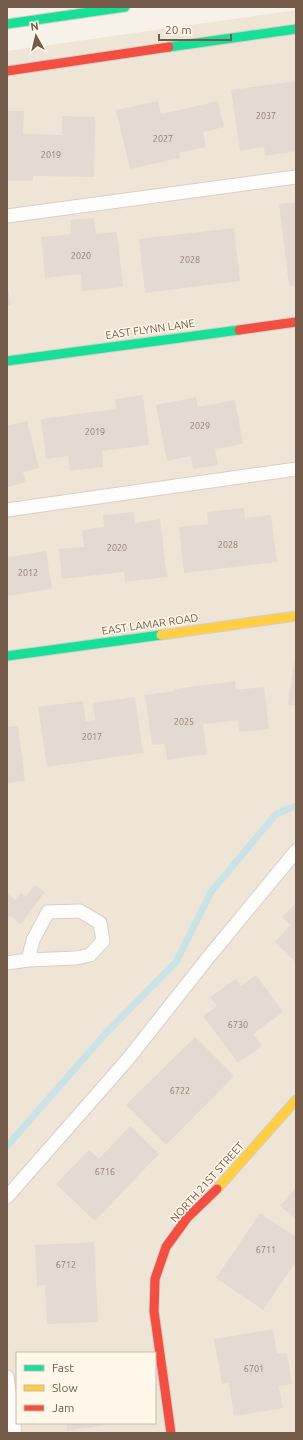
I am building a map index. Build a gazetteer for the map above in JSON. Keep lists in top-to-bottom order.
{
  "streets": {
    "street": ["EAST FLYNN LANE", "EAST LAMAR ROAD", "NORTH 21ST STREET"]
  },
  "house_numbers": [
    "2037",
    "2027",
    "2019",
    "2020",
    "2028",
    "2029",
    "2019",
    "2028",
    "2020",
    "2012",
    "2025",
    "2017",
    "6730",
    "6722",
    "6716",
    "6711",
    "6712",
    "6701"
  ],
  "legend": ["Fast", "Slow", "Jam"],
  "scale_bar": "20 m",
  "north": "top"
}
